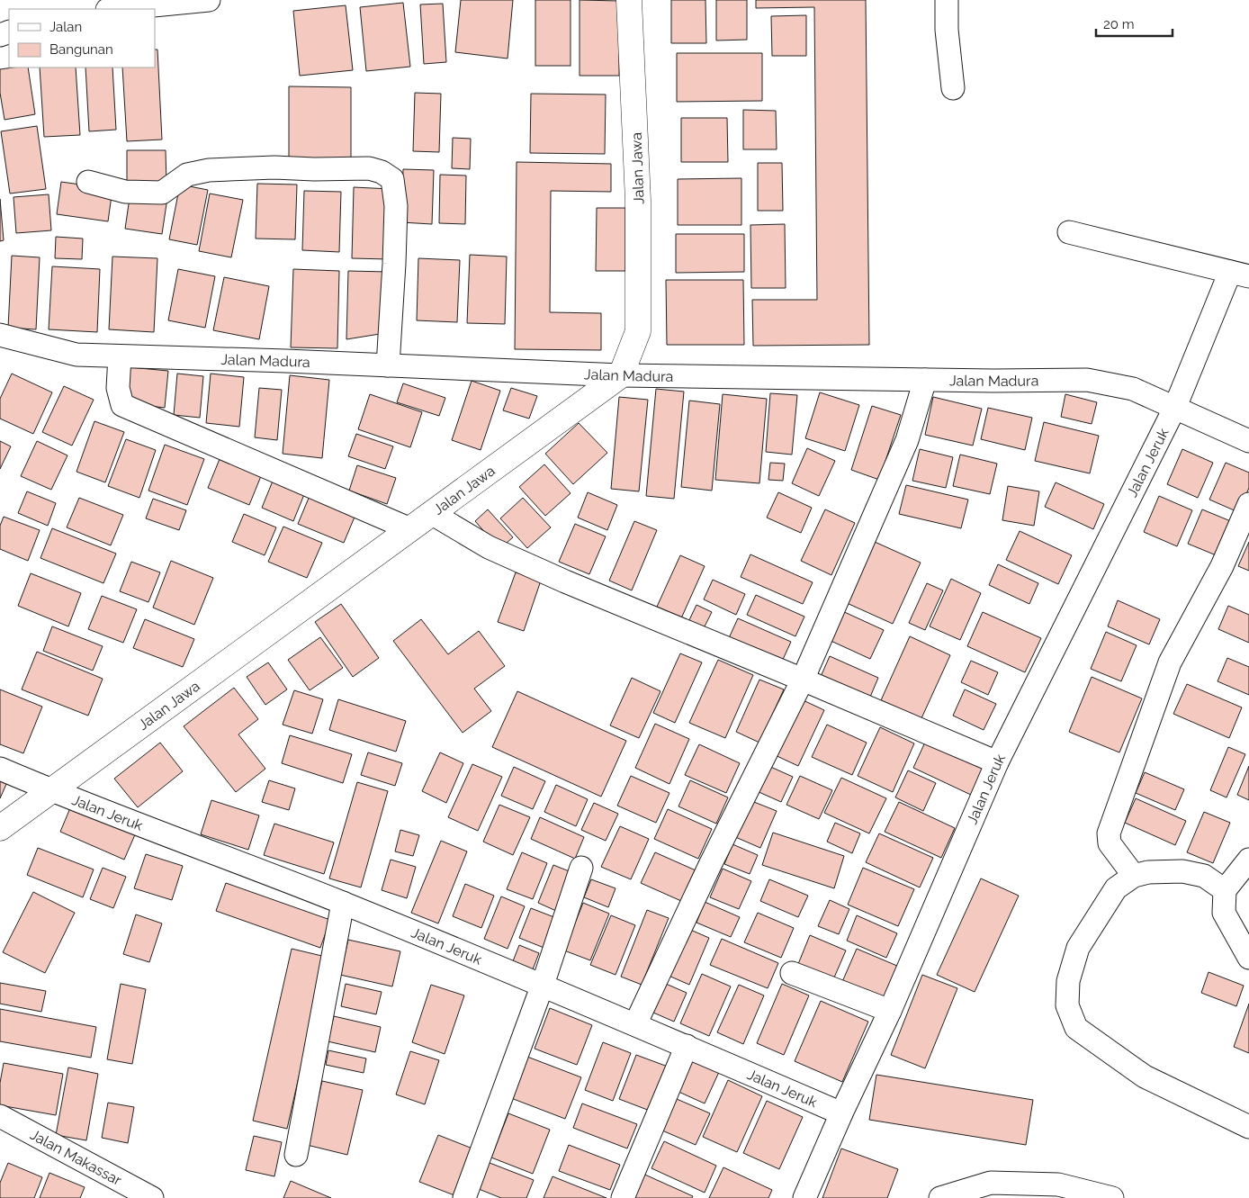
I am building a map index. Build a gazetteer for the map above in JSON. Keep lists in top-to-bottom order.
{
  "streets": {
    "street": [
      "Jalan Jawa",
      "Jalan Madura",
      "Jalan Jeruk",
      "Jalan Makassar"
    ]
  },
  "crossings": [
    ["Jalan Jawa", "Jalan Madura"],
    ["Jalan Jawa", "Jalan Jeruk"],
    ["Jalan Madura", "Jalan Jeruk"]
  ],
  "legend": ["Jalan", "Bangunan"],
  "scale_bar": "20 m"
}
